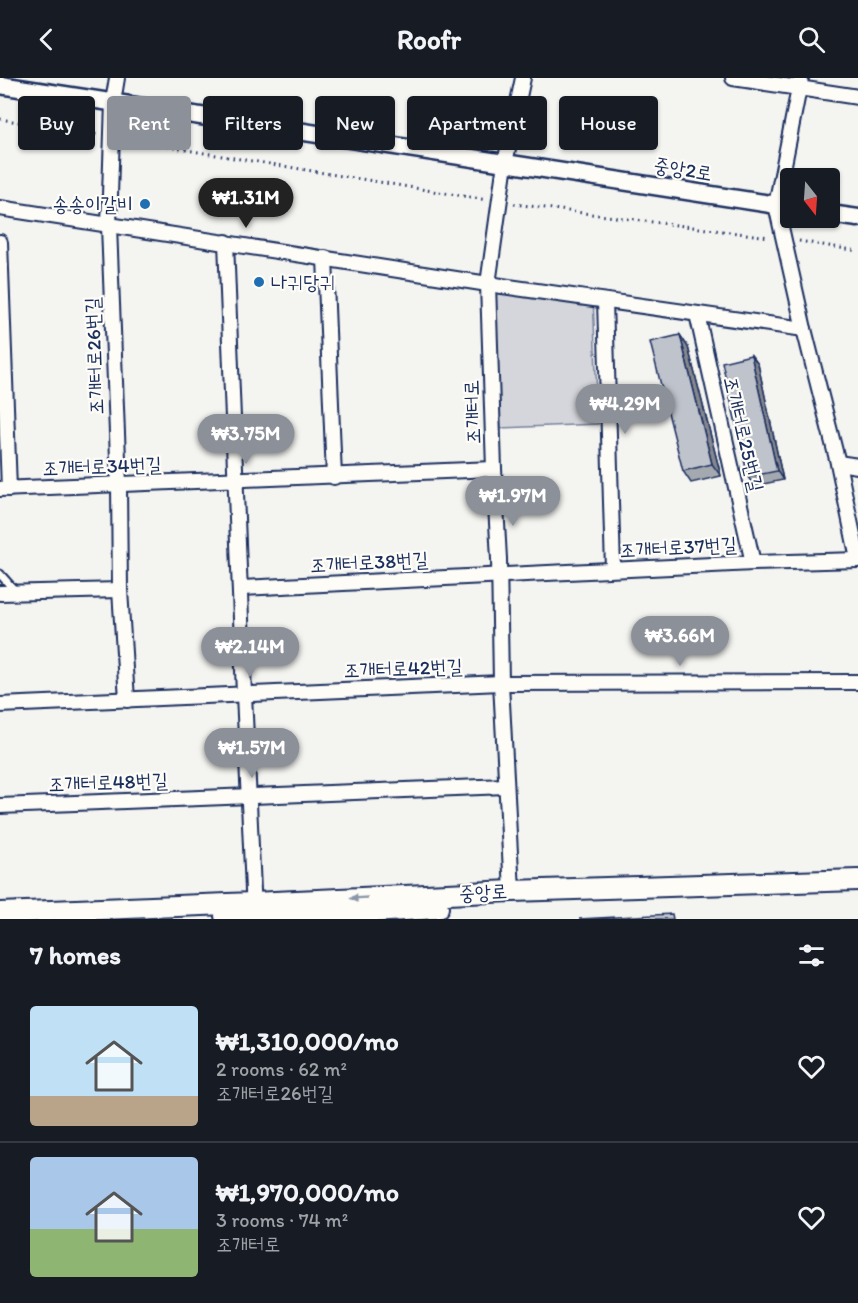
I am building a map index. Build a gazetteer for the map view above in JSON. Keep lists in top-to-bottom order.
{
  "streets": {
    "main road": ["중앙로"],
    "street": [
      "중앙2로",
      "조개터로26번길",
      "조개터로",
      "조개터로25번길",
      "조개터로34번길",
      "조개터로37번길",
      "조개터로38번길",
      "조개터로42번길",
      "조개터로48번길"
    ]
  },
  "crossings": [
    ["중앙2로", "조개터로"],
    ["조개터로26번길", "조개터로34번길"],
    ["조개터로", "조개터로34번길"],
    ["조개터로", "조개터로37번길"],
    ["조개터로", "조개터로38번길"],
    ["조개터로", "조개터로42번길"],
    ["조개터로", "조개터로48번길"],
    ["조개터로", "중앙로"],
    ["조개터로25번길", "조개터로37번길"],
    ["조개터로37번길", "조개터로38번길"]
  ],
  "places": ["송송이갈비", "나귀당귀"],
  "north": "bottom",
  "page": {
    "header": "Roofr",
    "chip": [
      "Buy",
      "Rent",
      "Filters",
      "New",
      "Apartment",
      "House"
    ],
    "price": [
      "₩1.31M",
      "₩4.29M",
      "₩3.75M",
      "₩1.97M",
      "₩3.66M",
      "₩2.14M",
      "₩1.57M"
    ],
    "heading": "7 homes",
    "list": [
      {
        "name": "₩1,310,000/mo",
        "note": "2 rooms · 62 m² · 조개터로26번길"
      },
      {
        "name": "₩1,970,000/mo",
        "note": "3 rooms · 74 m² · 조개터로"
      }
    ]
  }
}
